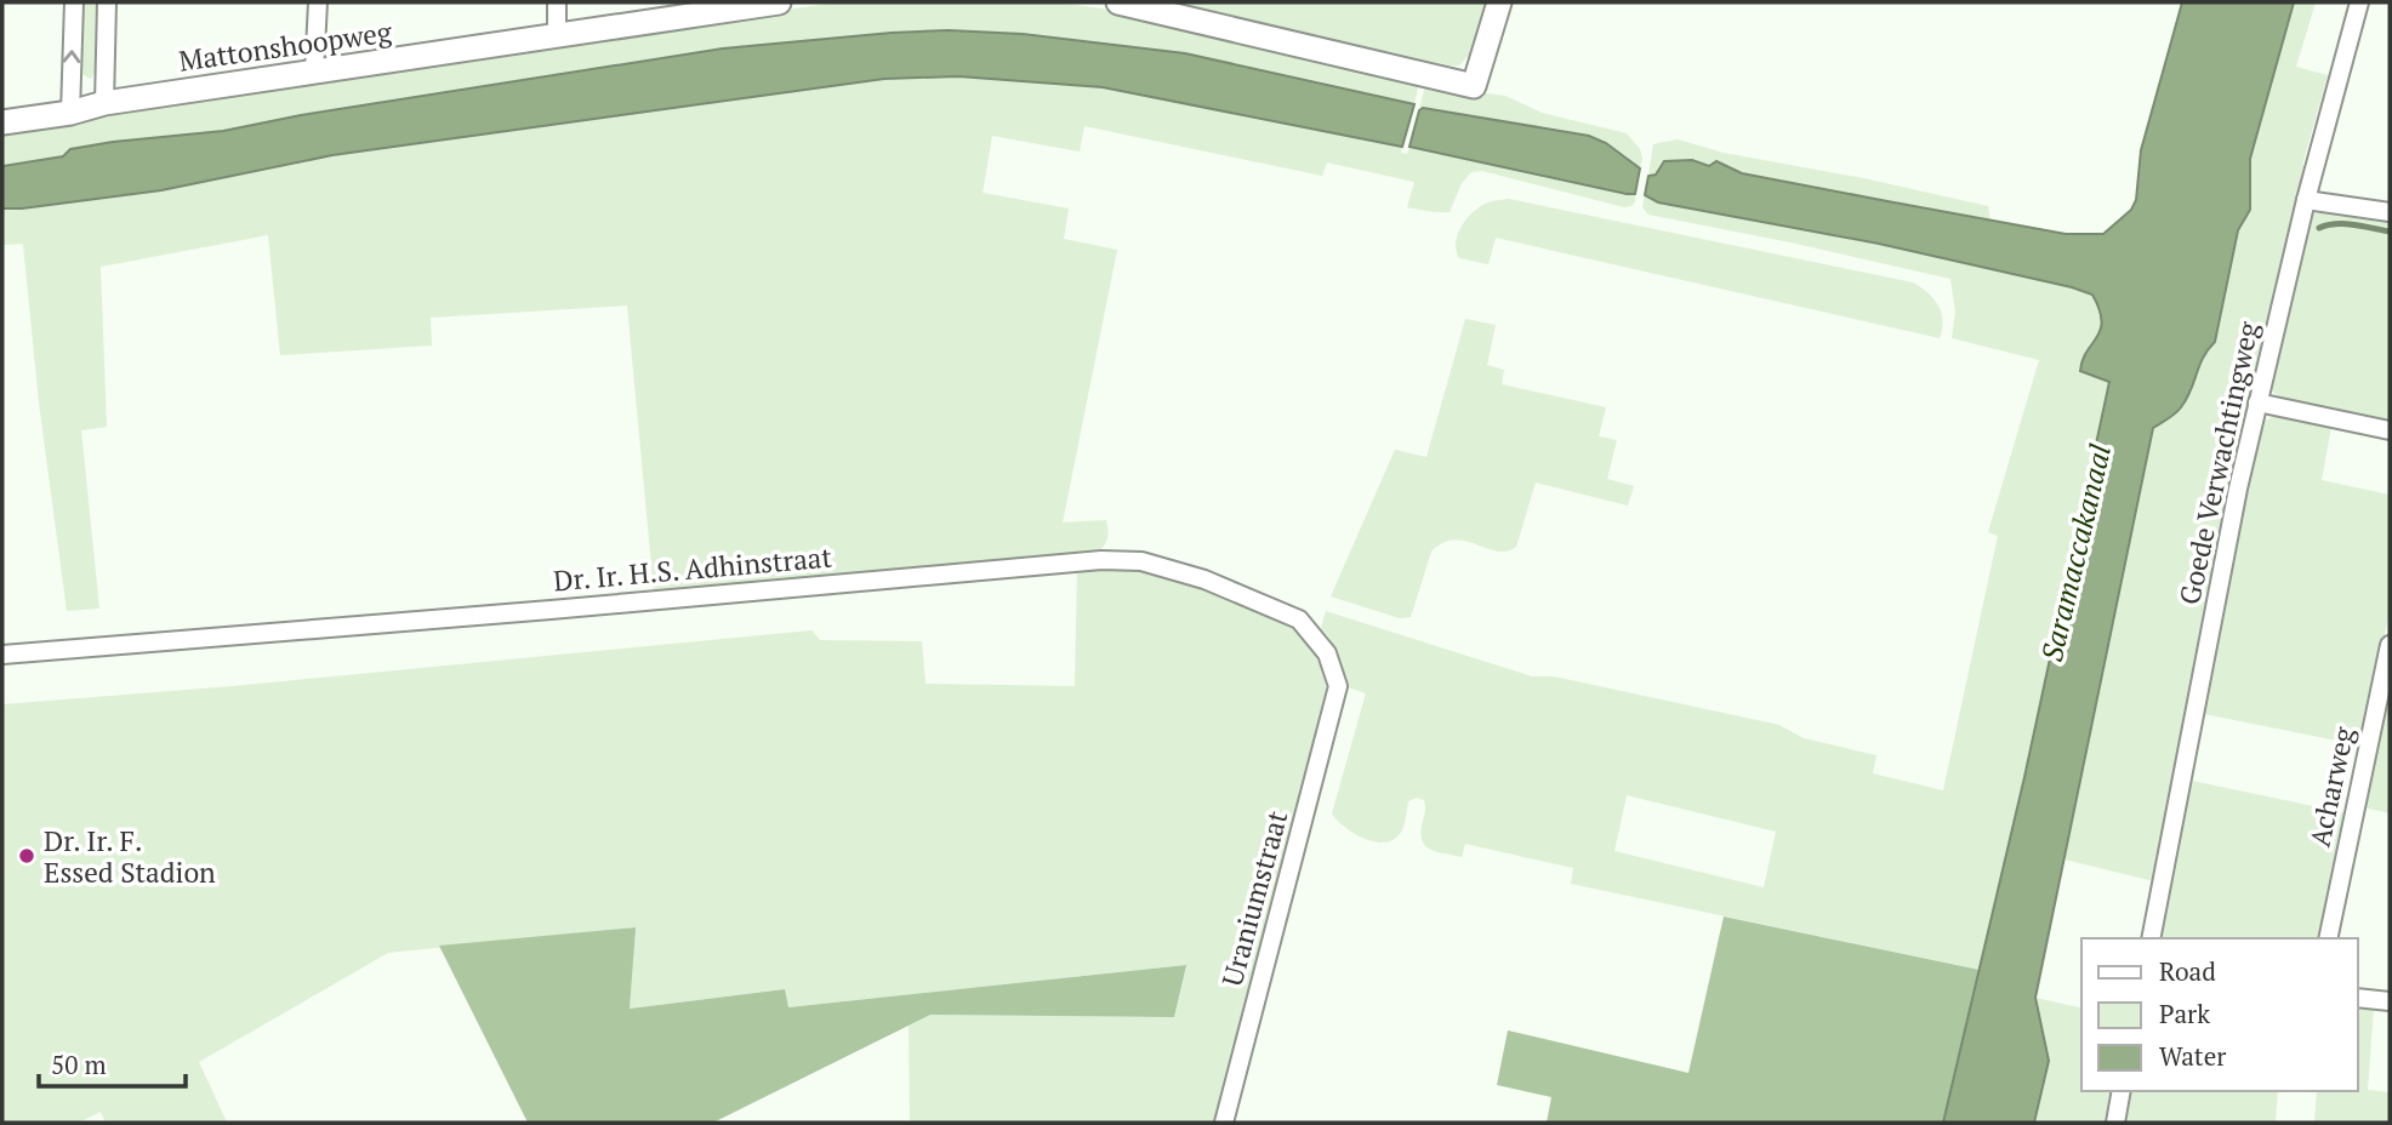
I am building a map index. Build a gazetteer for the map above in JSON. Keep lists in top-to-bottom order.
{
  "streets": {
    "street": [
      "Mattonshoopweg",
      "Goede Verwachtingweg",
      "Dr. Ir. H.S. Adhinstraat",
      "Acharweg",
      "Uraniumstraat"
    ]
  },
  "crossings": [
    ["Dr. Ir. H.S. Adhinstraat", "Uraniumstraat"]
  ],
  "water": ["Saramaccakanaal"],
  "places": ["Dr. Ir. F. Essed Stadion"],
  "legend": ["Road", "Park", "Water"],
  "scale_bar": "50 m"
}
